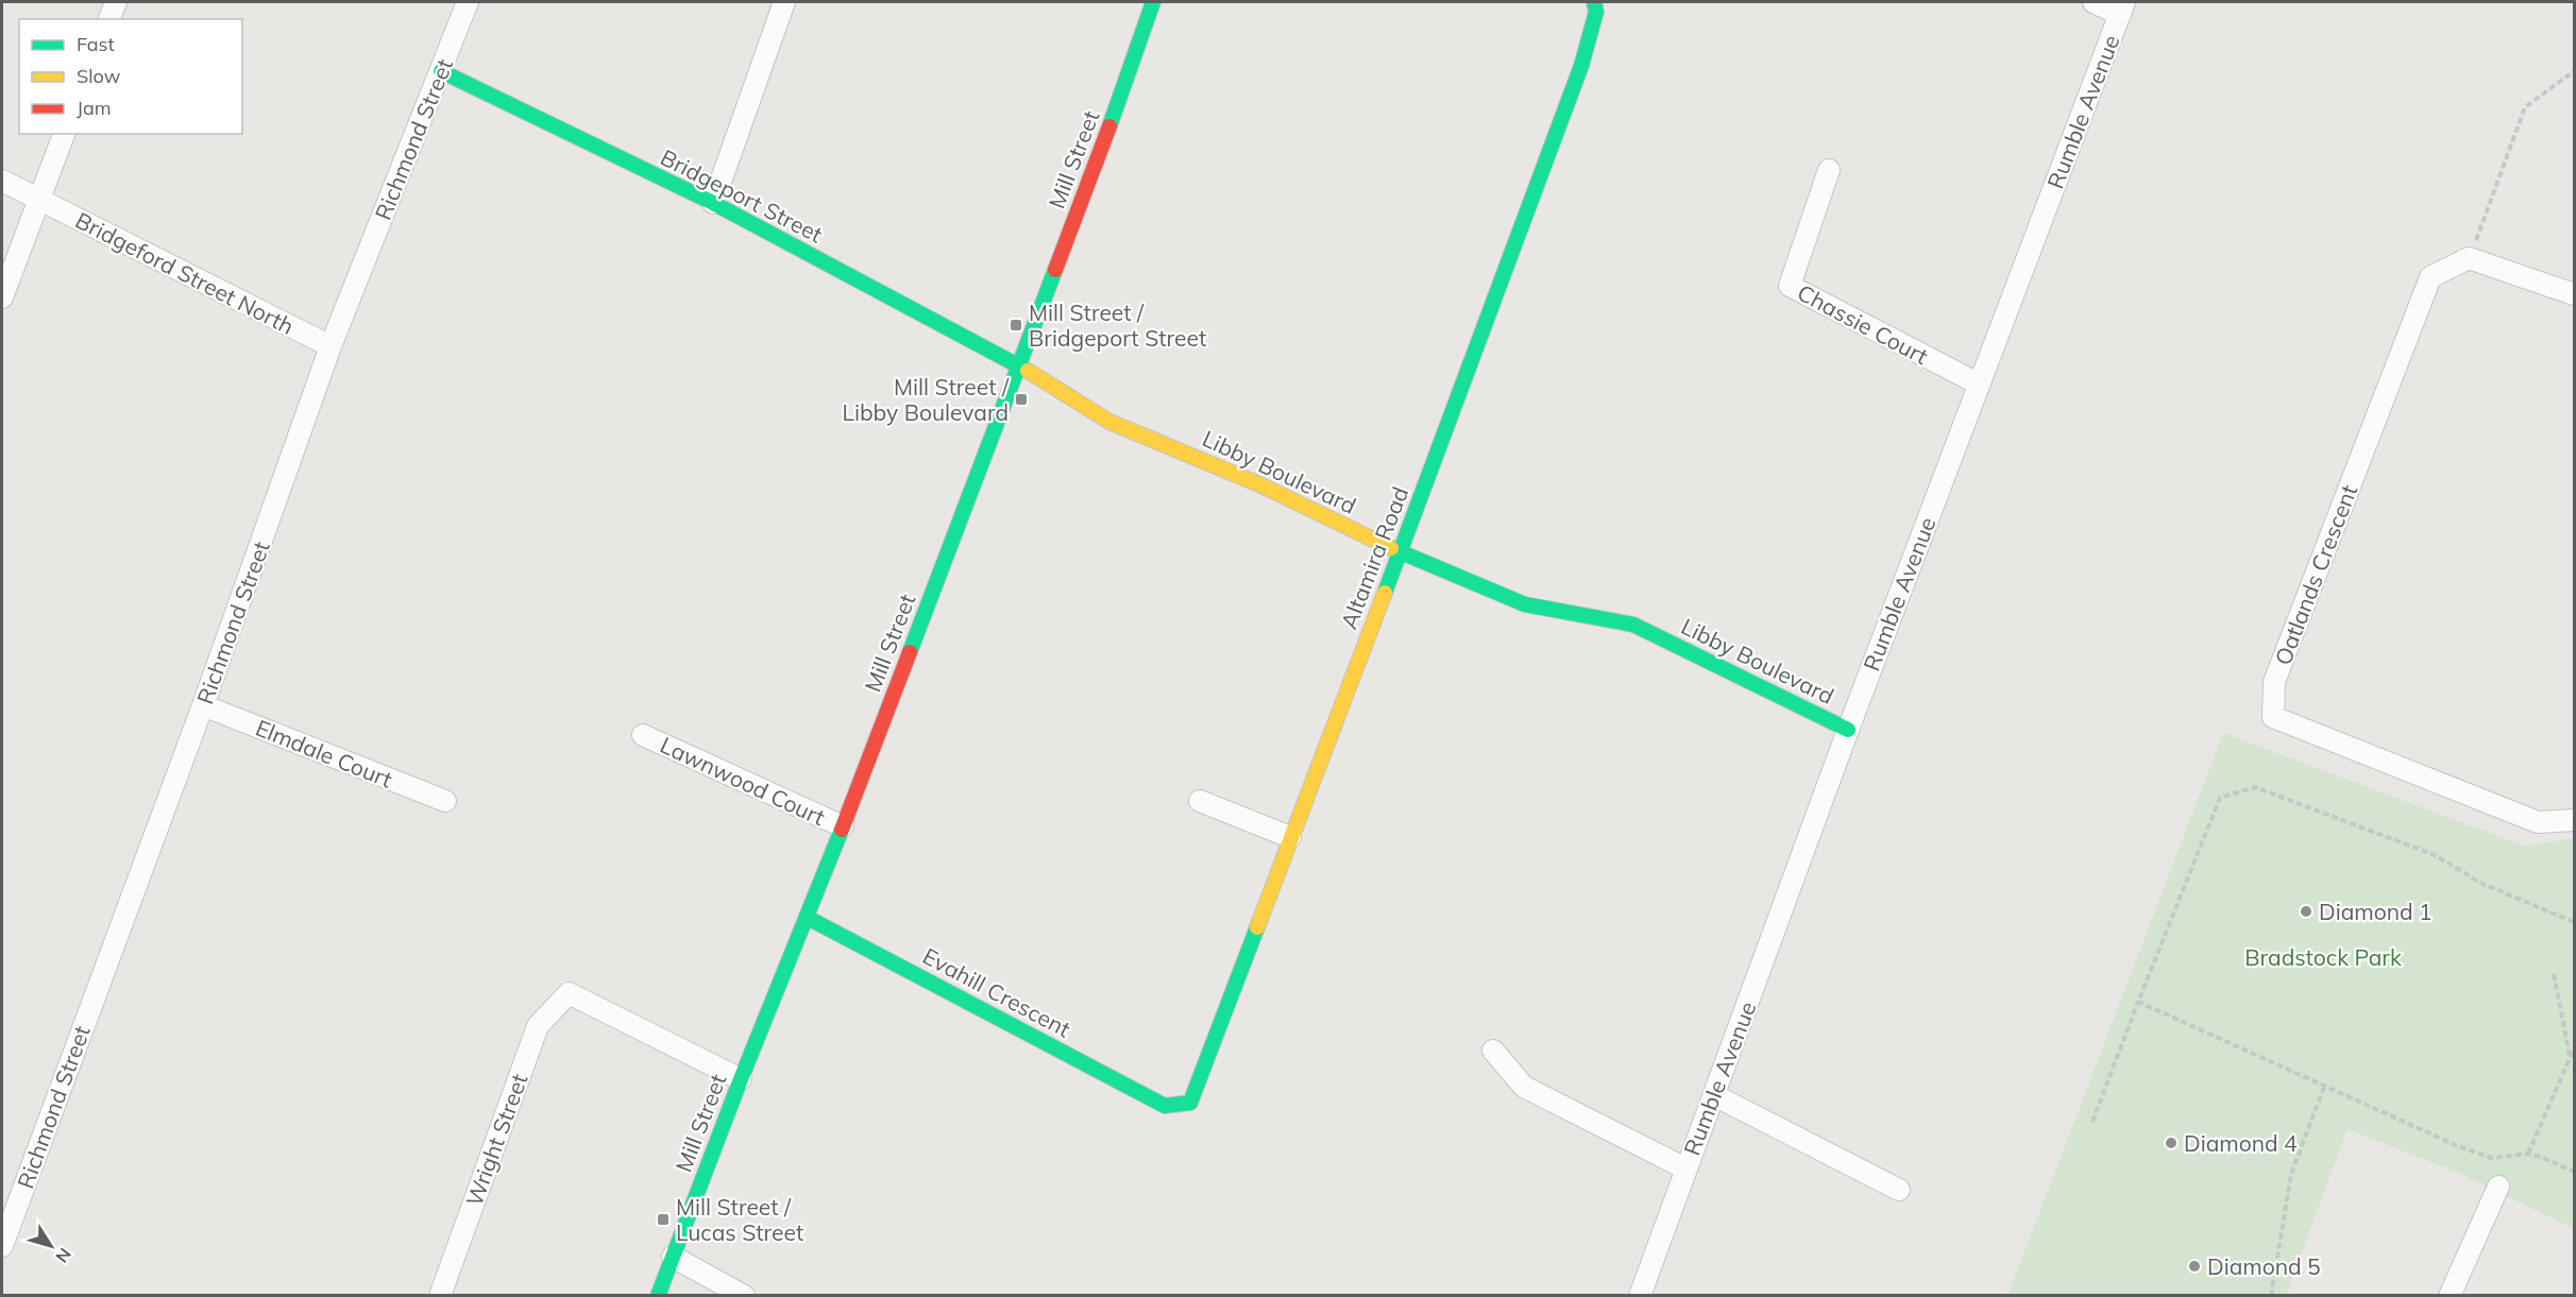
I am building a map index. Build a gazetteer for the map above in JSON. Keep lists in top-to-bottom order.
{
  "streets": {
    "street": [
      "Rumble Avenue",
      "Richmond Street",
      "Mill Street",
      "Bridgeport Street",
      "Bridgeford Street North",
      "Chassie Court",
      "Libby Boulevard",
      "Altamira Road",
      "Oatlands Crescent",
      "Elmdale Court",
      "Lawnwood Court",
      "Evahill Crescent",
      "Wright Street"
    ]
  },
  "crossings": [
    ["Rumble Avenue", "Chassie Court"],
    ["Rumble Avenue", "Libby Boulevard"],
    ["Richmond Street", "Bridgeport Street"],
    ["Richmond Street", "Bridgeford Street North"],
    ["Richmond Street", "Elmdale Court"],
    ["Mill Street", "Bridgeport Street"],
    ["Mill Street", "Libby Boulevard"],
    ["Mill Street", "Lawnwood Court"],
    ["Mill Street", "Evahill Crescent"],
    ["Mill Street", "Wright Street"],
    ["Bridgeport Street", "Libby Boulevard"],
    ["Libby Boulevard", "Altamira Road"],
    ["Altamira Road", "Evahill Crescent"]
  ],
  "parks": ["Bradstock Park"],
  "places": {
    "transit": ["Mill Street / Bridgeport Street", "Mill Street / Libby Boulevard", "Mill Street / Lucas Street"],
    "other": ["Diamond 1", "Diamond 4", "Diamond 5"]
  },
  "legend": ["Fast", "Slow", "Jam"],
  "north": "bottom right"
}
